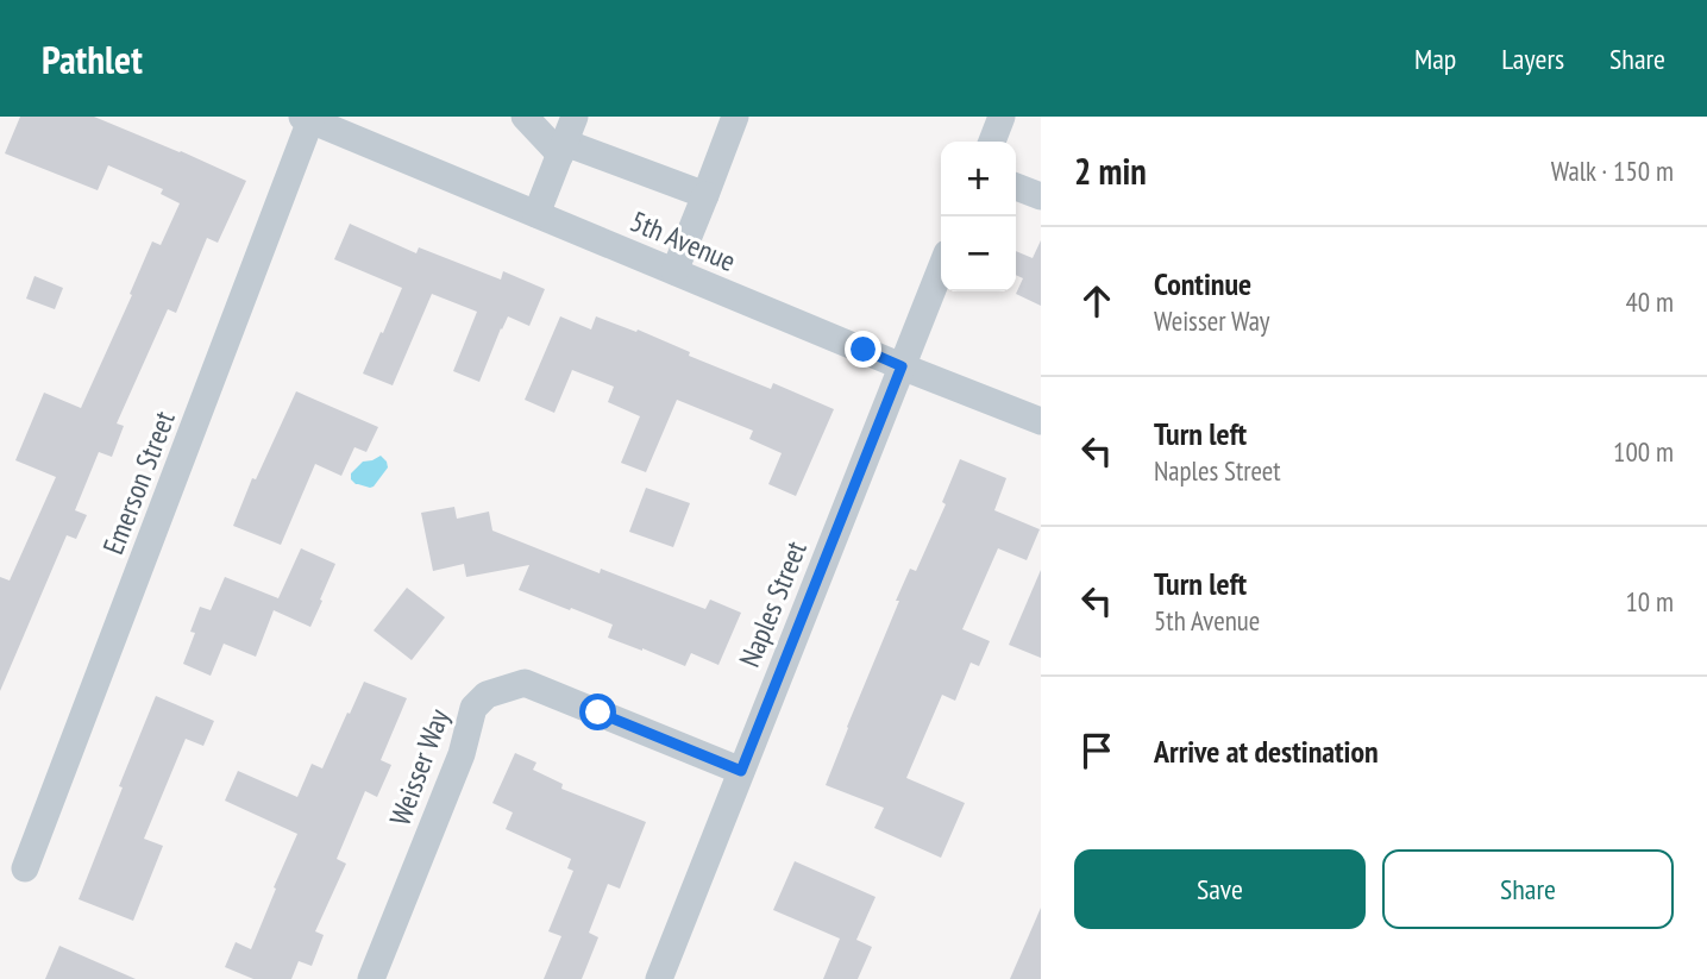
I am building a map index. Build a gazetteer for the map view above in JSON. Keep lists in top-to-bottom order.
{
  "streets": {
    "street": [
      "5th Avenue",
      "Emerson Street",
      "Naples Street",
      "Weisser Way"
    ]
  },
  "crossings": [
    ["5th Avenue", "Emerson Street"],
    ["5th Avenue", "Naples Street"],
    ["Naples Street", "Weisser Way"]
  ],
  "page": {
    "header": "Pathlet",
    "nav": ["Map", "Layers", "Share"],
    "heading": ["2 min", "Walk · 150 m"],
    "map_buttons": ["+", "−"],
    "list": [
      ["Continue", "Weisser Way", "40 m"],
      ["Turn left", "Naples Street", "100 m"],
      ["Turn left", "5th Avenue", "10 m"],
      "Arrive at destination"
    ],
    "buttons": ["Save", "Share"]
  }
}
